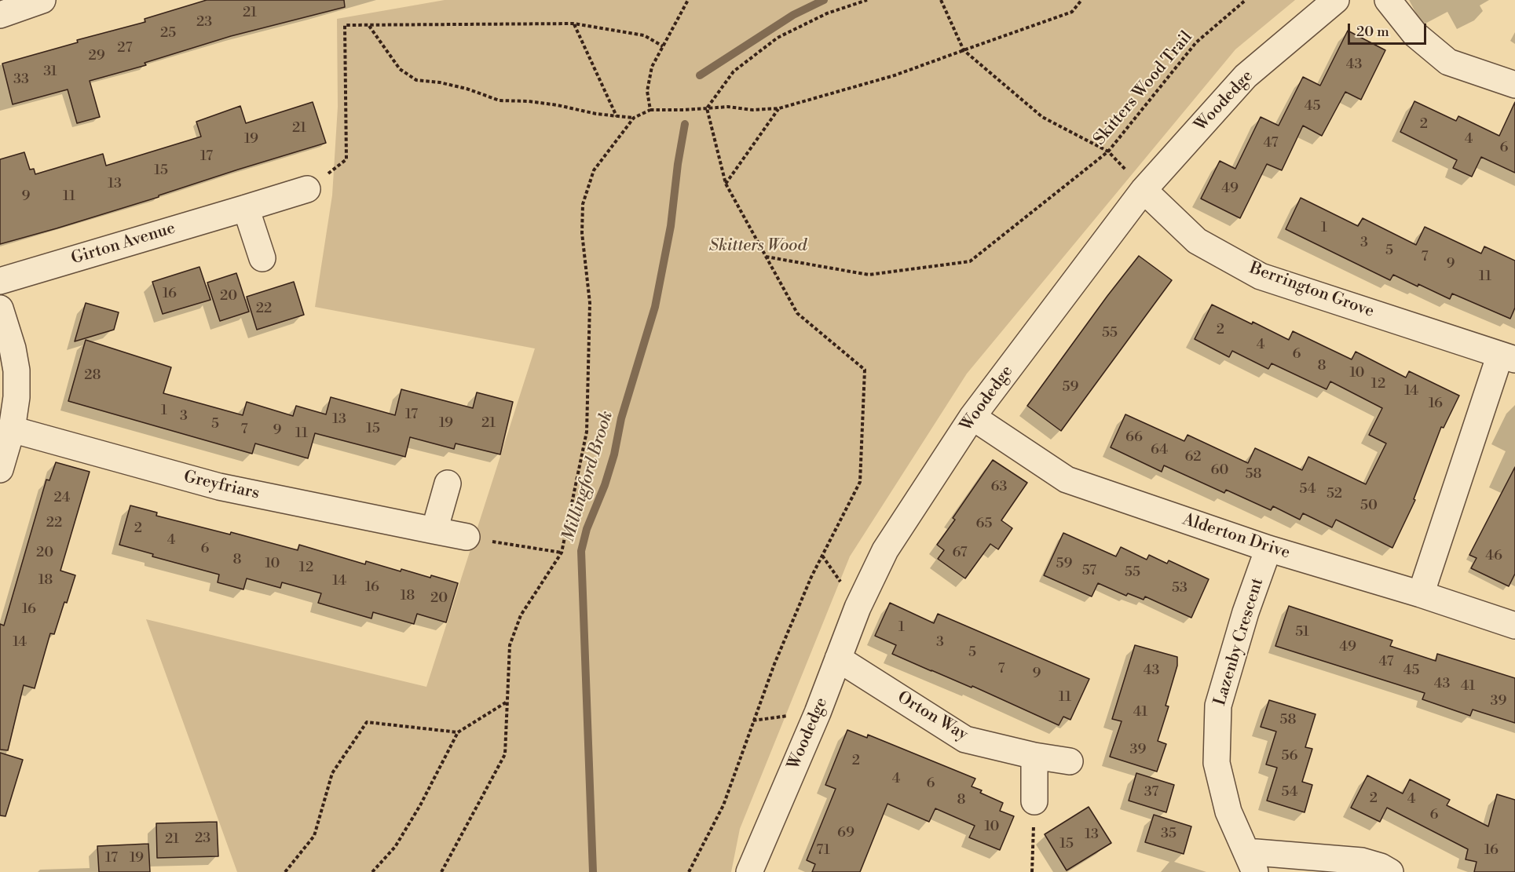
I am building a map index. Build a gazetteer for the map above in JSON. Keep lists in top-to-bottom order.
{
  "streets": {
    "street": [
      "Woodedge",
      "Girton Avenue",
      "Berrington Grove",
      "Greyfriars",
      "Alderton Drive",
      "Lazenby Crescent",
      "Orton Way"
    ],
    "path": ["Skitters Wood Trail"]
  },
  "crossings": [
    ["Woodedge", "Berrington Grove"],
    ["Woodedge", "Alderton Drive"],
    ["Woodedge", "Orton Way"],
    ["Berrington Grove", "Alderton Drive"],
    ["Alderton Drive", "Lazenby Crescent"]
  ],
  "water": ["Millingford Brook"],
  "parks": ["Skitters Wood"],
  "house_numbers": [
    "21",
    "23",
    "25",
    "27",
    "29",
    "43",
    "31",
    "33",
    "45",
    "2",
    "21",
    "19",
    "4",
    "47",
    "6",
    "17",
    "15",
    "13",
    "49",
    "9",
    "11",
    "1",
    "3",
    "5",
    "7",
    "9",
    "11",
    "16",
    "20",
    "22",
    "2",
    "55",
    "4",
    "6",
    "8",
    "10",
    "28",
    "12",
    "59",
    "14",
    "16",
    "1",
    "17",
    "3",
    "13",
    "19",
    "21",
    "5",
    "15",
    "7",
    "9",
    "11",
    "66",
    "64",
    "62",
    "60",
    "58",
    "63",
    "54",
    "52",
    "24",
    "50",
    "22",
    "65",
    "2",
    "4",
    "6",
    "20",
    "67",
    "46",
    "8",
    "10",
    "59",
    "12",
    "57",
    "55",
    "18",
    "14",
    "16",
    "53",
    "18",
    "20",
    "16",
    "1",
    "51",
    "14",
    "3",
    "49",
    "5",
    "47",
    "7",
    "43",
    "45",
    "9",
    "43",
    "41",
    "11",
    "39",
    "41",
    "58",
    "39",
    "56",
    "2",
    "4",
    "6",
    "37",
    "54",
    "2",
    "4",
    "8",
    "6",
    "10",
    "69",
    "35",
    "13",
    "23",
    "21",
    "15",
    "71",
    "16",
    "17",
    "19"
  ],
  "scale_bar": "20 m"
}
